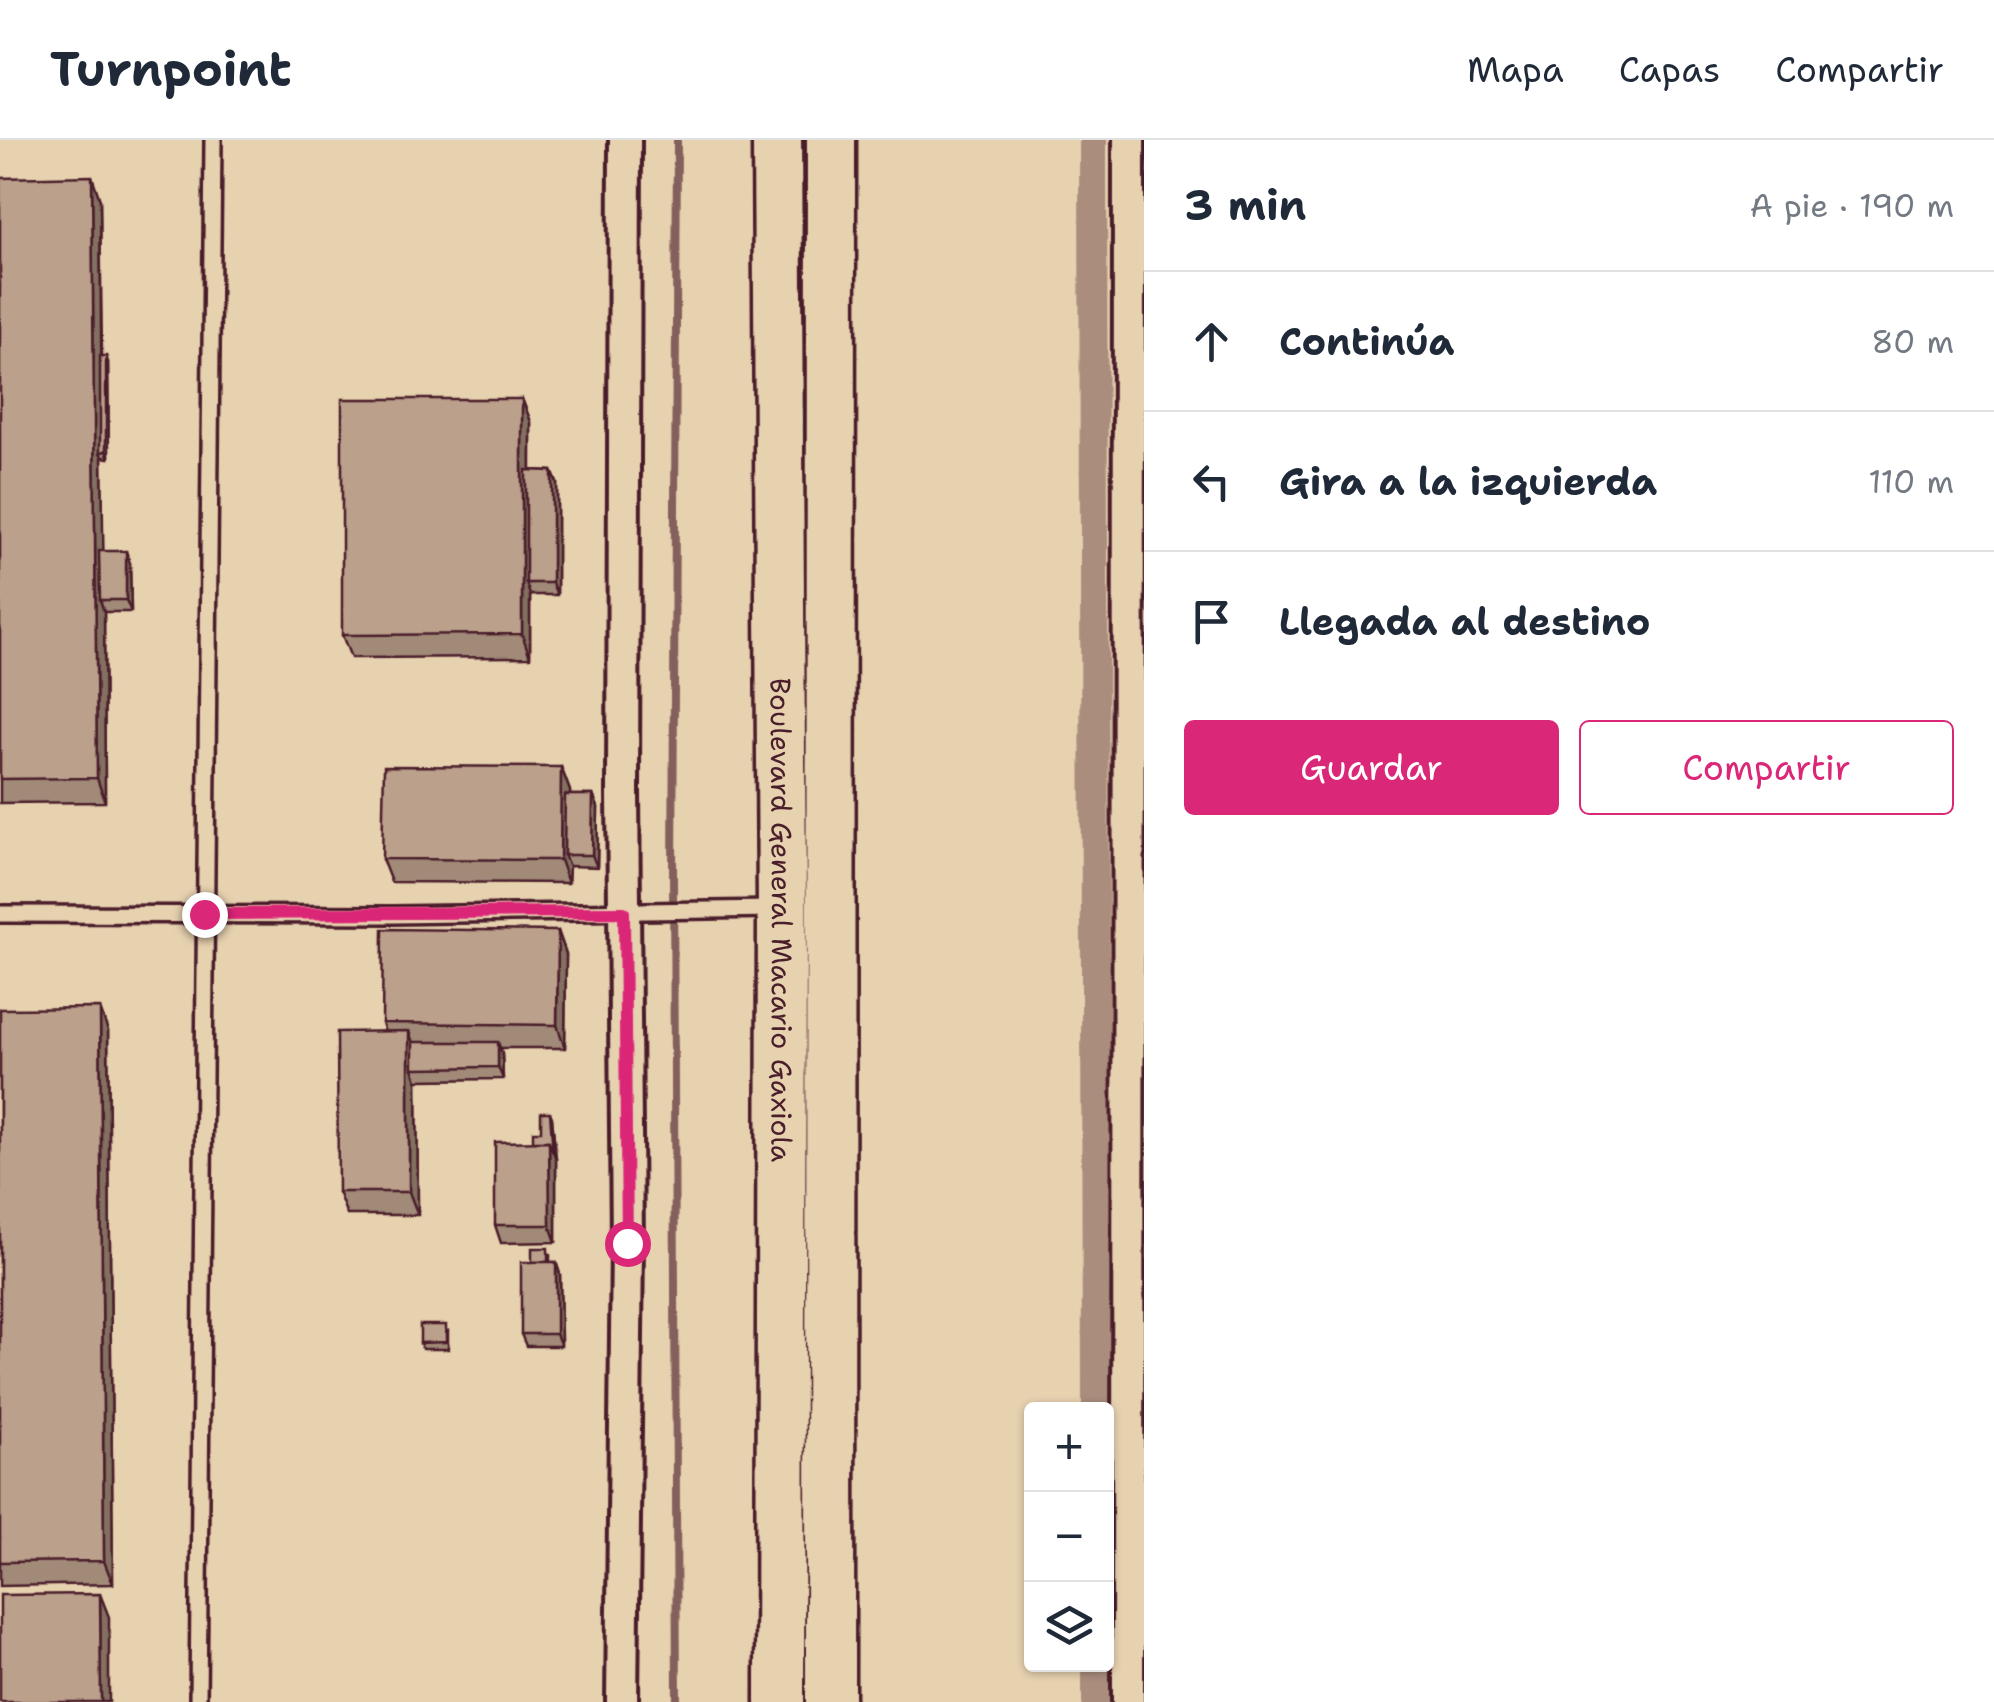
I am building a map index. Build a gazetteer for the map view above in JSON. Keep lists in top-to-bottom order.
{
  "streets": {
    "main road": ["Boulevard General Macario Gaxiola"]
  },
  "page": {
    "header": "Turnpoint",
    "nav": ["Mapa", "Capas", "Compartir"],
    "heading": ["3 min", "A pie · 190 m"],
    "list": [
      ["Continúa", "80 m"],
      ["Gira a la izquierda", "110 m"],
      "Llegada al destino"
    ],
    "buttons": ["Guardar", "Compartir"],
    "map_buttons": ["+", "−"]
  }
}
